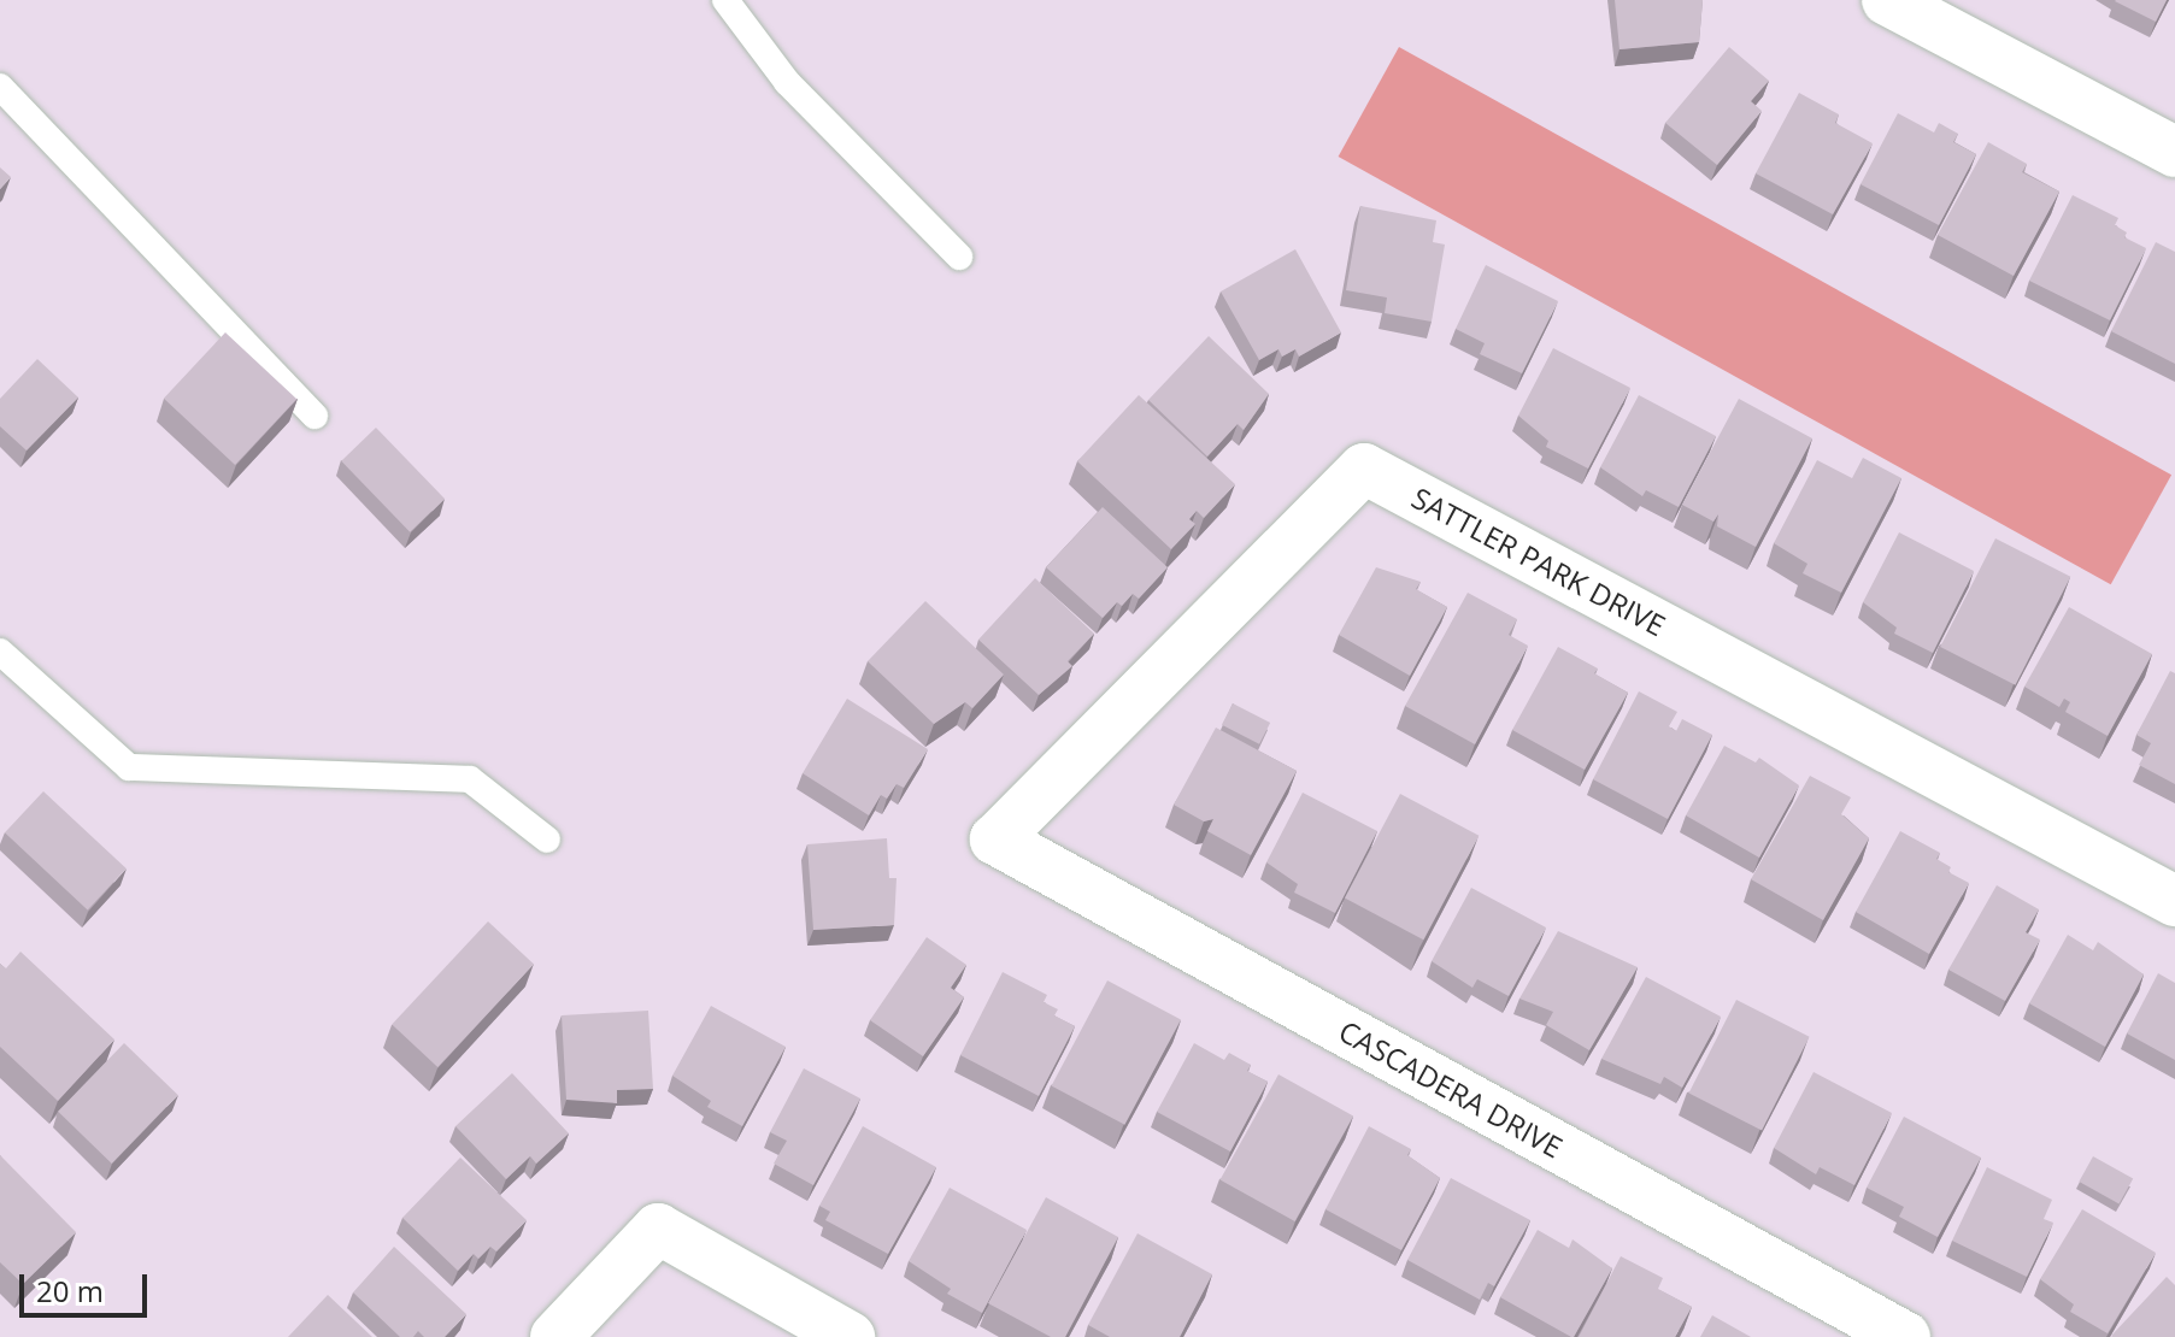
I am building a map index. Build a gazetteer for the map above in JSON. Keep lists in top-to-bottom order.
{
  "streets": {
    "street": ["SATTLER PARK DRIVE", "CASCADERA DRIVE"]
  },
  "crossings": [
    ["SATTLER PARK DRIVE", "CASCADERA DRIVE"]
  ],
  "scale_bar": "20 m"
}
